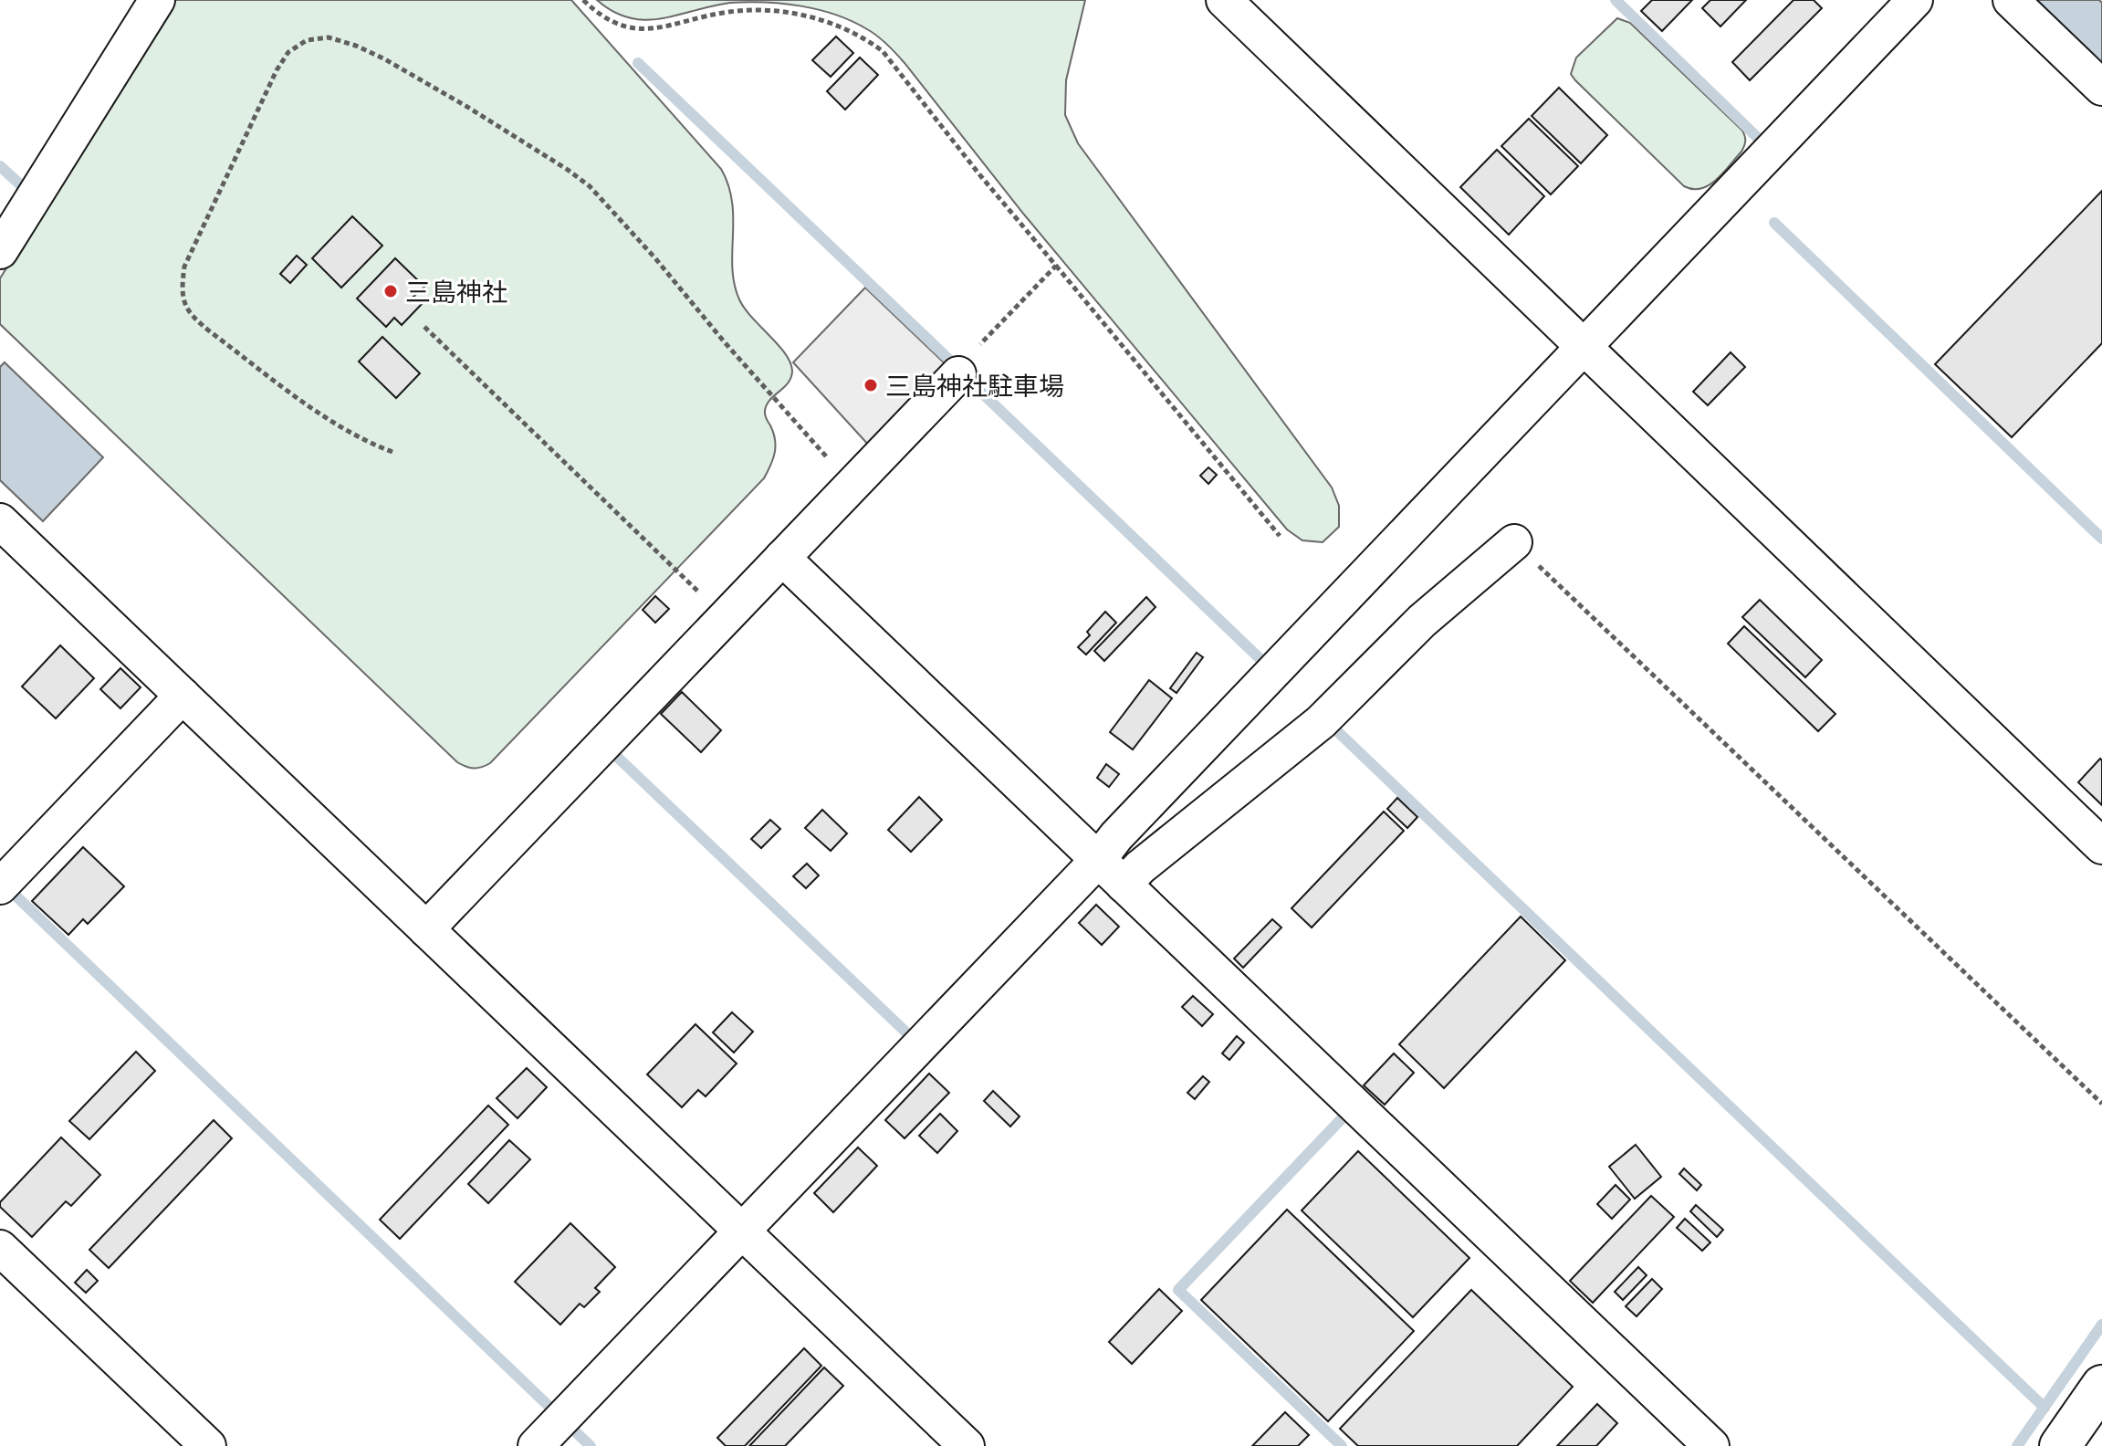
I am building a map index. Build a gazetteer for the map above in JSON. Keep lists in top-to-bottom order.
{
  "places": ["三島神社", "三島神社駐車場"]
}
